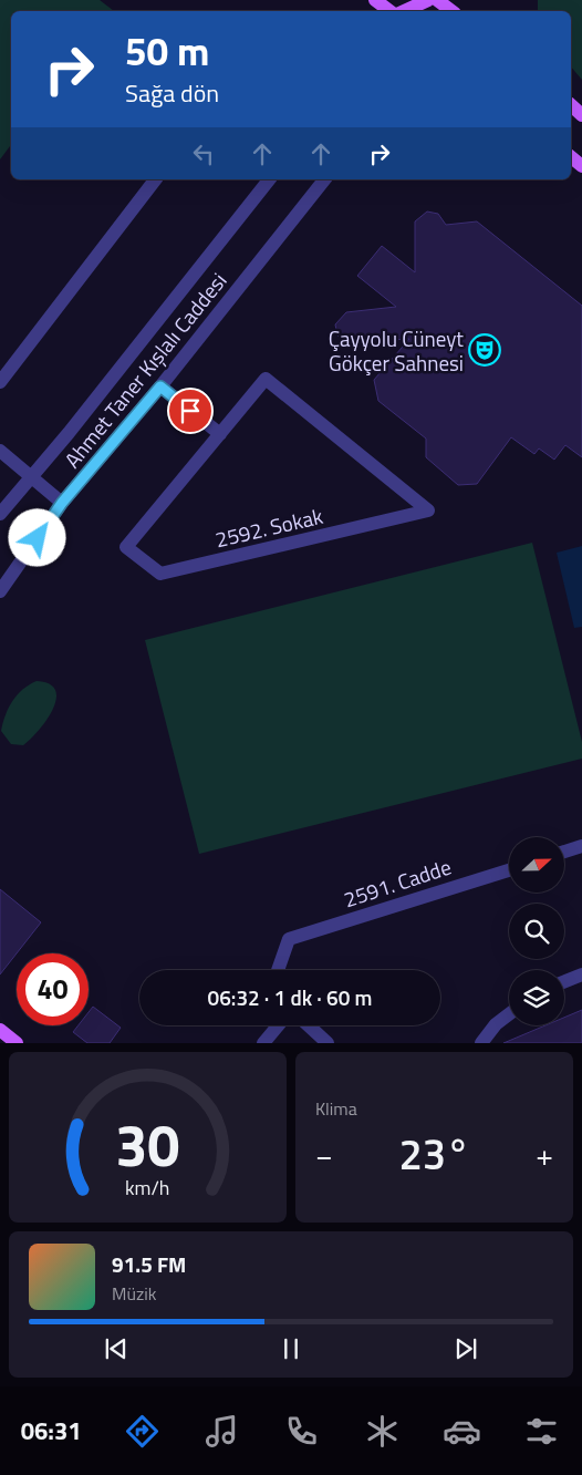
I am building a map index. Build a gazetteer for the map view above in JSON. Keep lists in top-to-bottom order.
{
  "streets": {
    "street": ["Ahmet Taner Kışlalı Caddesi", "2592. Sokak", "2591. Cadde"]
  },
  "places": {
    "theatre": ["Çayyolu Cüneyt Gökçer Sahnesi"]
  },
  "north": "right",
  "page": {
    "turn": ["50 m", "Sağa dön"],
    "limit": "40",
    "trip": "06:32 · 1 dk · 60 m",
    "tile": "Klima",
    "heat": ["−", "23°", "+"],
    "song": ["91.5 FM", "Müzik"],
    "tabs": "06:31",
    "gauge": ["30", "km/h"]
  }
}
